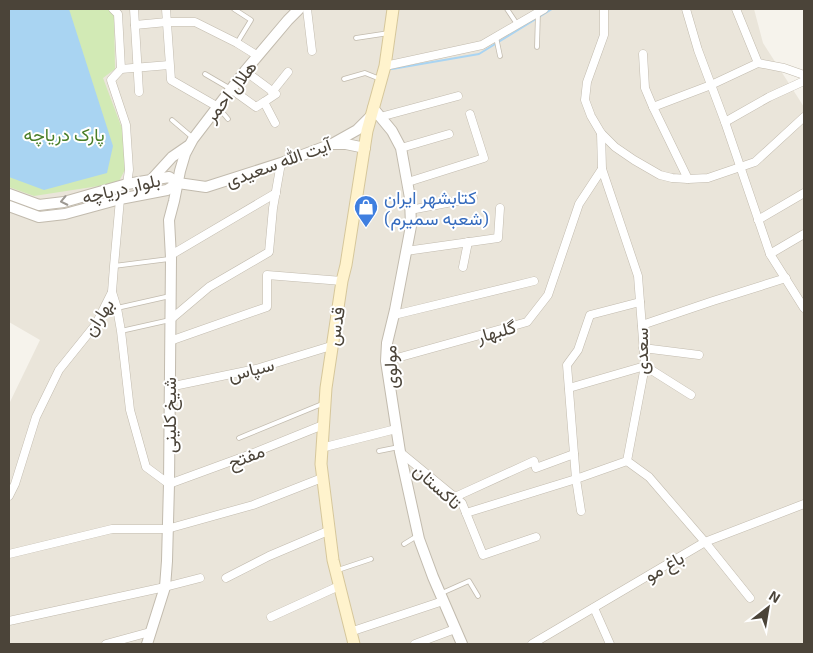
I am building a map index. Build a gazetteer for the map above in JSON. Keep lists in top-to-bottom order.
{
  "streets": {
    "main road": ["قدس"],
    "street": [
      "هلال احمر",
      "آیت الله سعیدی",
      "بلوار دریاچه",
      "بهاران",
      "گلبهار",
      "سعدی",
      "مولوی",
      "سپاس",
      "شیخ کلینی",
      "مفتح",
      "تاکستان",
      "باغ مو"
    ]
  },
  "crossings": [
    ["هلال احمر", "آیت الله سعیدی"],
    ["هلال احمر", "بلوار دریاچه"],
    ["هلال احمر", "شیخ کلینی"],
    ["آیت الله سعیدی", "بلوار دریاچه"],
    ["آیت الله سعیدی", "قدس"],
    ["آیت الله سعیدی", "مولوی"],
    ["آیت الله سعیدی", "شیخ کلینی"],
    ["بلوار دریاچه", "شیخ کلینی"],
    ["بهاران", "شیخ کلینی"],
    ["بهاران", "مفتح"],
    ["قدس", "مولوی"],
    ["قدس", "سپاس"],
    ["قدس", "مفتح"],
    ["گلبهار", "سعدی"],
    ["گلبهار", "مولوی"],
    ["مولوی", "تاکستان"],
    ["سپاس", "شیخ کلینی"],
    ["شیخ کلینی", "مفتح"]
  ],
  "parks": ["پارک دریاچه"],
  "places": {
    "shop": ["کتابشهر ایران (شعبه سمیرم)"]
  },
  "north": "top right"
}
